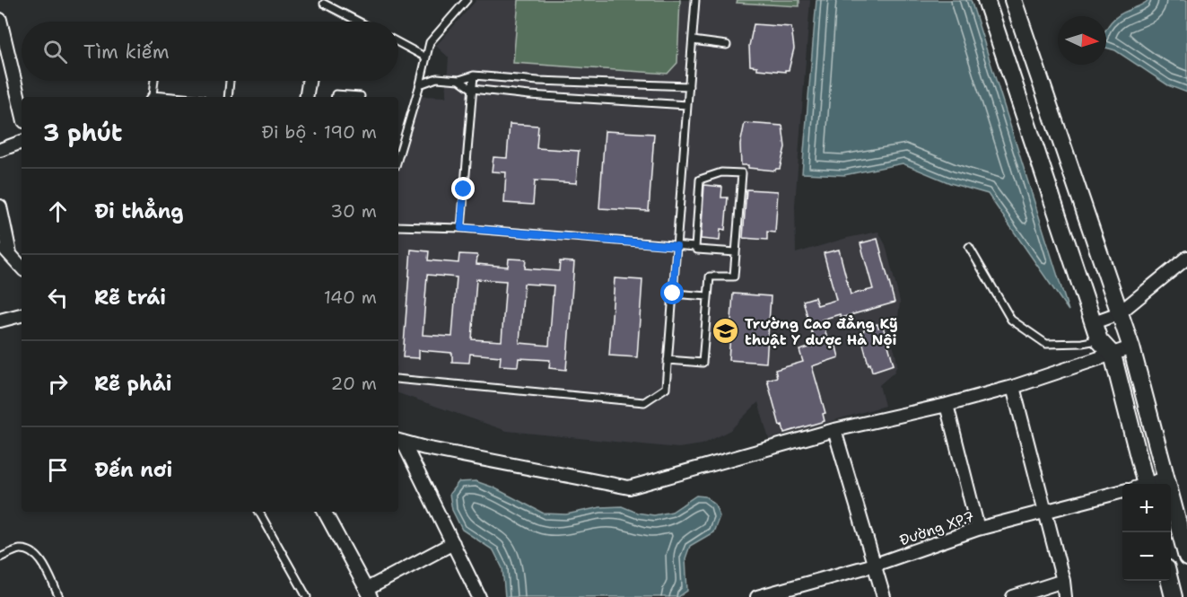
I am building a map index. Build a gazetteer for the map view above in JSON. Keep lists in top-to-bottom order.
{
  "streets": {
    "street": ["Đường XP.7"]
  },
  "places": {
    "school or university": ["Trường Cao đẳng Kỹ thuật Y dược Hà Nội"]
  },
  "north": "right",
  "page": {
    "search": "Tìm kiếm",
    "heading": ["3 phút", "Đi bộ · 190 m"],
    "list": [
      ["Đi thẳng", "30 m"],
      ["Rẽ trái", "140 m"],
      ["Rẽ phải", "20 m"],
      "Đến nơi"
    ],
    "map_buttons": ["+", "−"]
  }
}
